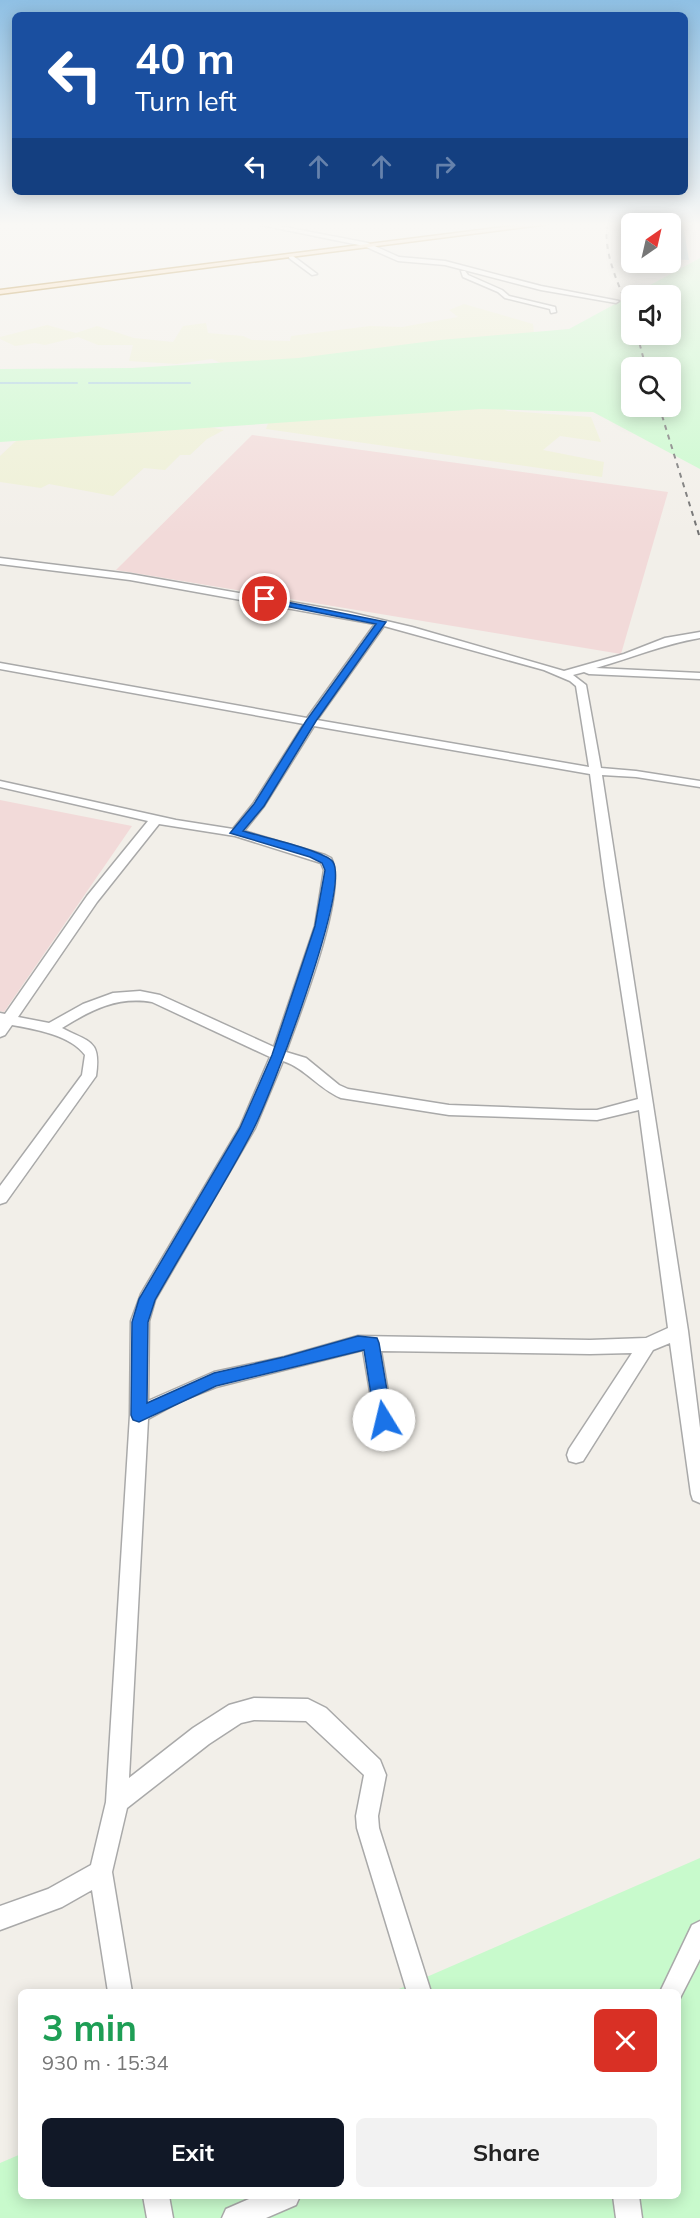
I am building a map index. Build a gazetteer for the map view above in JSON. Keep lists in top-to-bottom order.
{
  "north": "top right",
  "page": {
    "turn": ["40 m", "Turn left"],
    "heading": ["3 min", "930 m · 15:34"],
    "buttons": ["Exit", "Share"]
  }
}
